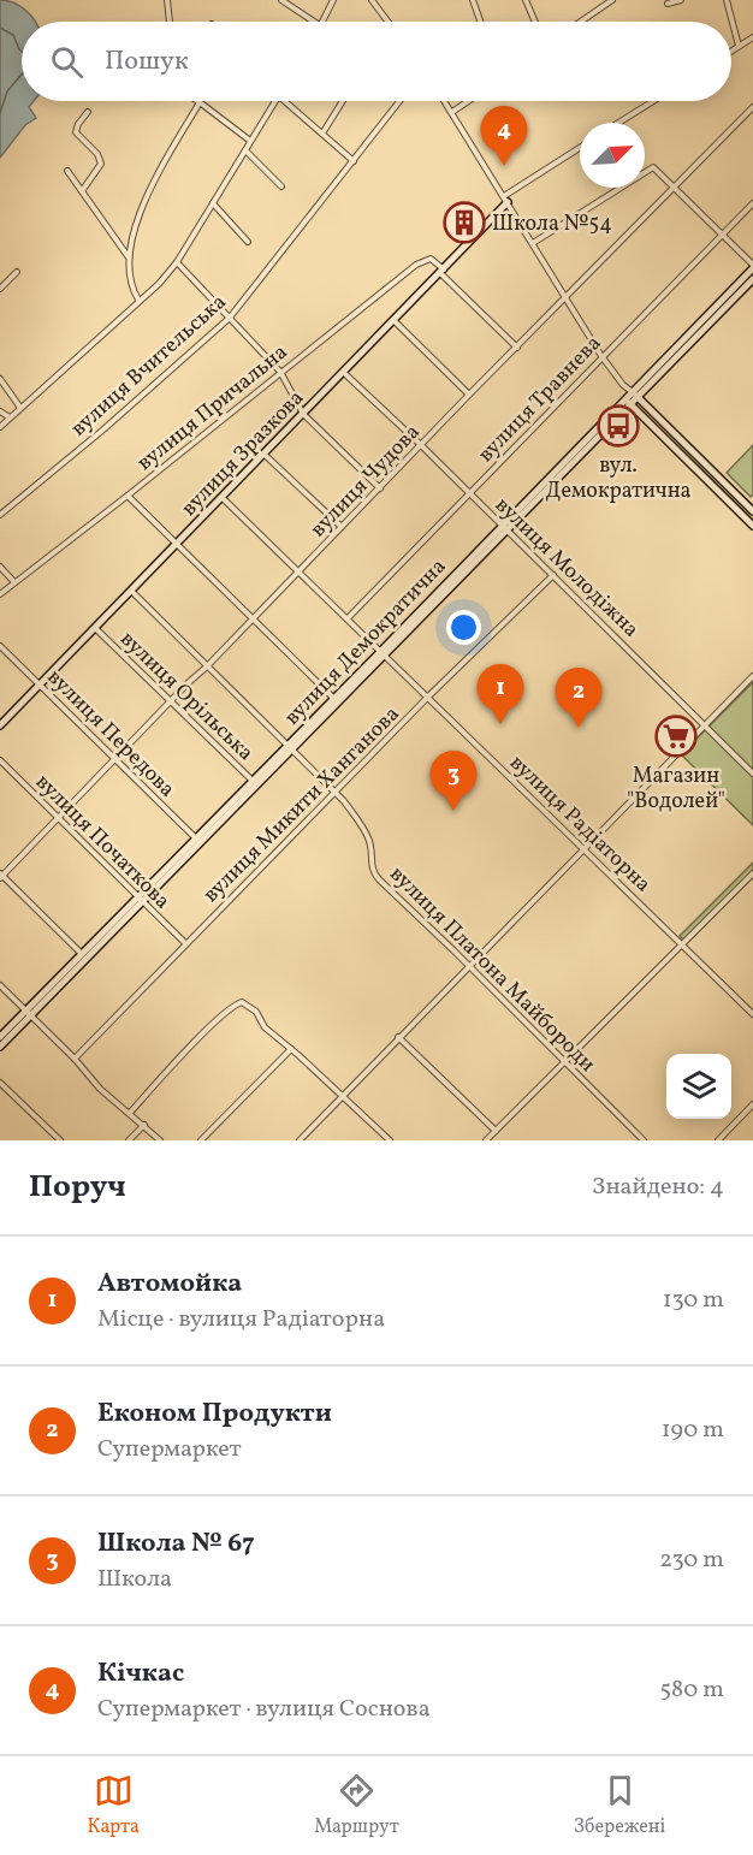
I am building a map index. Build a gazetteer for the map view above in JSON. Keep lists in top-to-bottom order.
{
  "streets": {
    "street": [
      "вулиця Вчительська",
      "вулиця Травнева",
      "вулиця Причальна",
      "вулиця Зразкова",
      "вулиця Чудова",
      "вулиця Молодіжна",
      "вулиця Демократична",
      "вулиця Орільська",
      "вулиця Передова",
      "вулиця Микити Ханганова",
      "вулиця Радіаторна",
      "вулиця Початкова",
      "вулиця Платона Майбороди"
    ]
  },
  "crossings": [
    ["вулиця Травнева", "вулиця Молодіжна"],
    ["вулиця Травнева", "вулиця Радіаторна"],
    ["вулиця Причальна", "вулиця Зразкова"],
    ["вулиця Зразкова", "вулиця Молодіжна"],
    ["вулиця Зразкова", "вулиця Орільська"],
    ["вулиця Зразкова", "вулиця Передова"],
    ["вулиця Зразкова", "вулиця Радіаторна"],
    ["вулиця Зразкова", "вулиця Платона Майбороди"],
    ["вулиця Чудова", "вулиця Молодіжна"],
    ["вулиця Чудова", "вулиця Орільська"],
    ["вулиця Чудова", "вулиця Передова"],
    ["вулиця Чудова", "вулиця Радіаторна"],
    ["вулиця Чудова", "вулиця Початкова"],
    ["вулиця Чудова", "вулиця Платона Майбороди"],
    ["вулиця Молодіжна", "вулиця Демократична"],
    ["вулиця Молодіжна", "вулиця Микити Ханганова"],
    ["вулиця Демократична", "вулиця Орільська"],
    ["вулиця Демократична", "вулиця Передова"],
    ["вулиця Демократична", "вулиця Радіаторна"],
    ["вулиця Демократична", "вулиця Початкова"],
    ["вулиця Демократична", "вулиця Платона Майбороди"],
    ["вулиця Микити Ханганова", "вулиця Радіаторна"],
    ["вулиця Микити Ханганова", "вулиця Початкова"],
    ["вулиця Микити Ханганова", "вулиця Платона Майбороди"]
  ],
  "places": {
    "building": ["Школа №54"],
    "bus stop": ["вул. Демократична"],
    "supermarket": ["Магазин \"Водолей\""]
  },
  "north": "top right",
  "page": {
    "search": "Пошук",
    "pins": [
      "4",
      "1",
      "2",
      "3"
    ],
    "heading": ["Поруч", "Знайдено: 4"],
    "list": [
      {
        "mark": "1",
        "name": "Автомойка",
        "note": "Місце · вулиця Радіаторна",
        "value": "130 m"
      },
      {
        "mark": "2",
        "name": "Економ Продукти",
        "note": "Супермаркет",
        "value": "190 m"
      },
      {
        "mark": "3",
        "name": "Школа № 67",
        "note": "Школа",
        "value": "230 m"
      },
      {
        "mark": "4",
        "name": "Кічкас",
        "note": "Супермаркет · вулиця Соснова",
        "value": "580 m"
      }
    ],
    "nav": ["Карта", "Маршрут", "Збережені"]
  }
}
